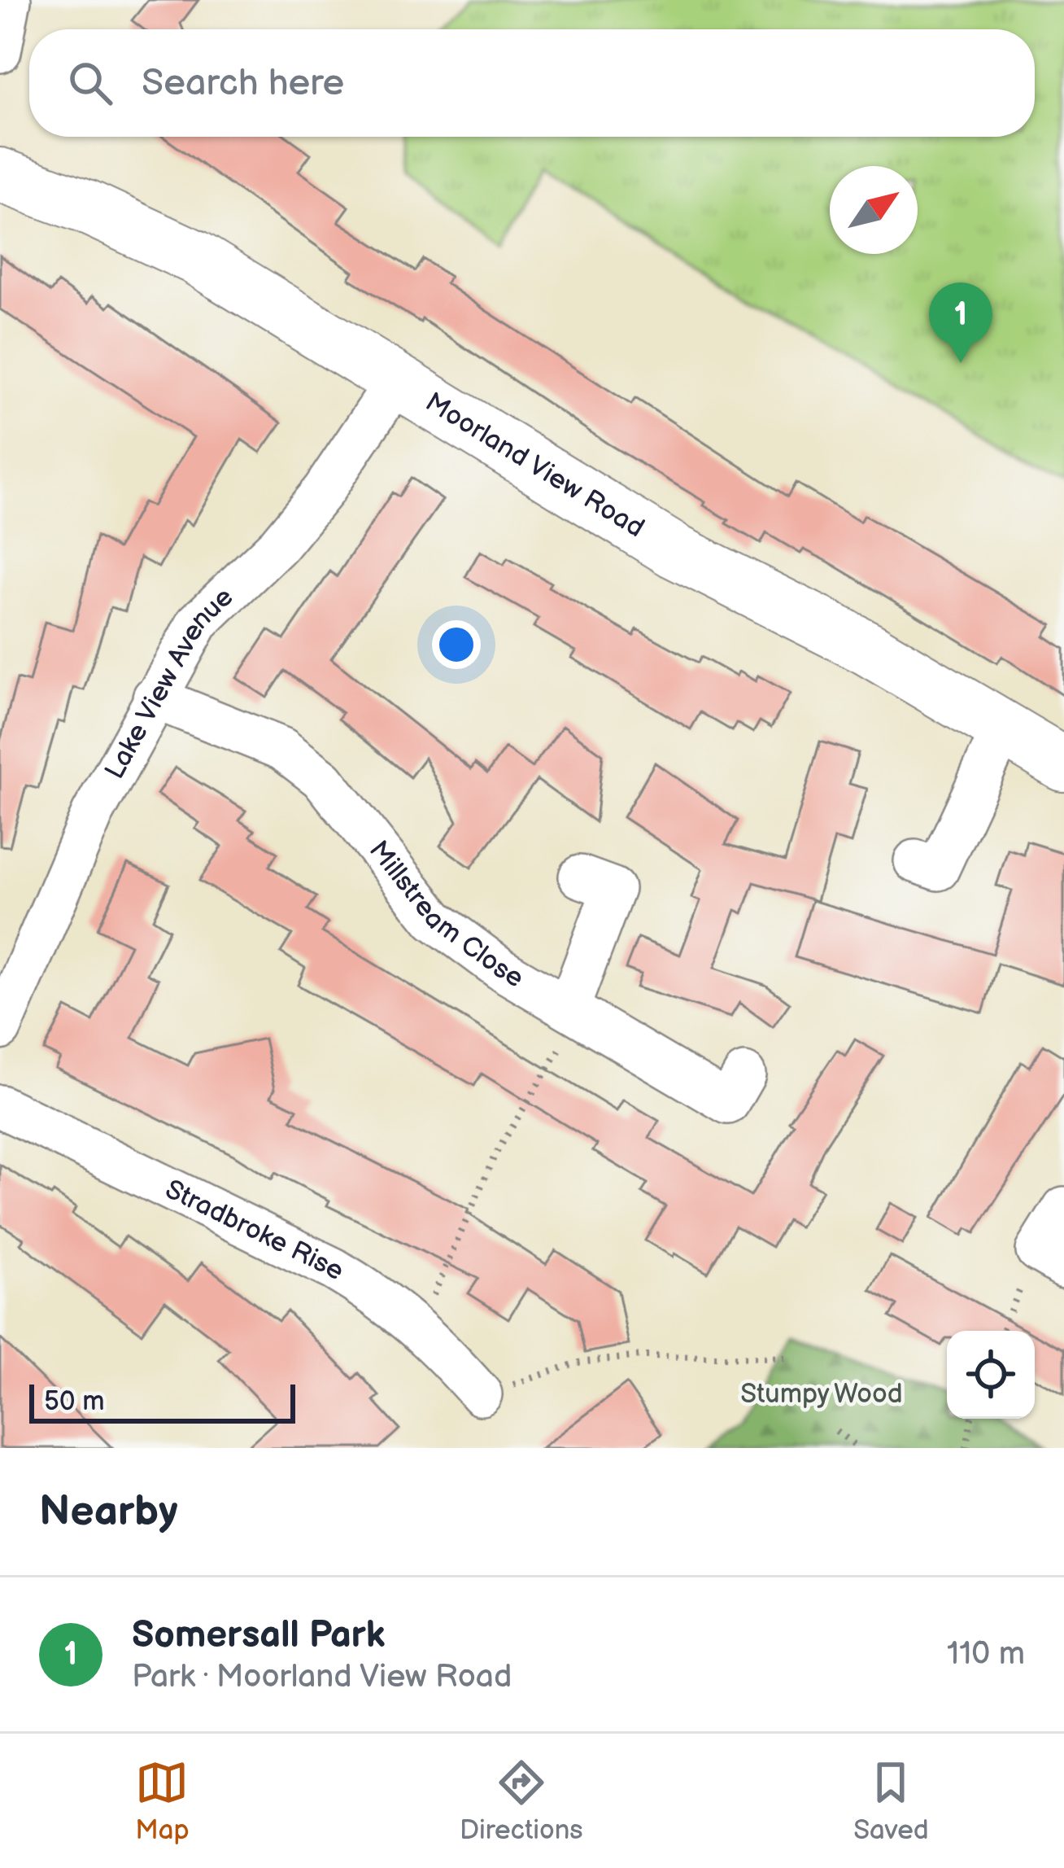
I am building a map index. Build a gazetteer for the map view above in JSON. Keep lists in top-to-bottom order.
{
  "streets": {
    "street": [
      "Moorland View Road",
      "Lake View Avenue",
      "Millstream Close",
      "Stradbroke Rise"
    ]
  },
  "crossings": [
    ["Moorland View Road", "Lake View Avenue"],
    ["Lake View Avenue", "Millstream Close"]
  ],
  "parks": ["Stumpy Wood"],
  "scale_bar": "50 m",
  "north": "top right",
  "page": {
    "search": "Search here",
    "pins": "1",
    "scale": "50 m",
    "heading": "Nearby",
    "list": [
      {
        "mark": "1",
        "name": "Somersall Park",
        "note": "Park · Moorland View Road",
        "value": "110 m"
      }
    ],
    "nav": ["Map", "Directions", "Saved"]
  }
}
